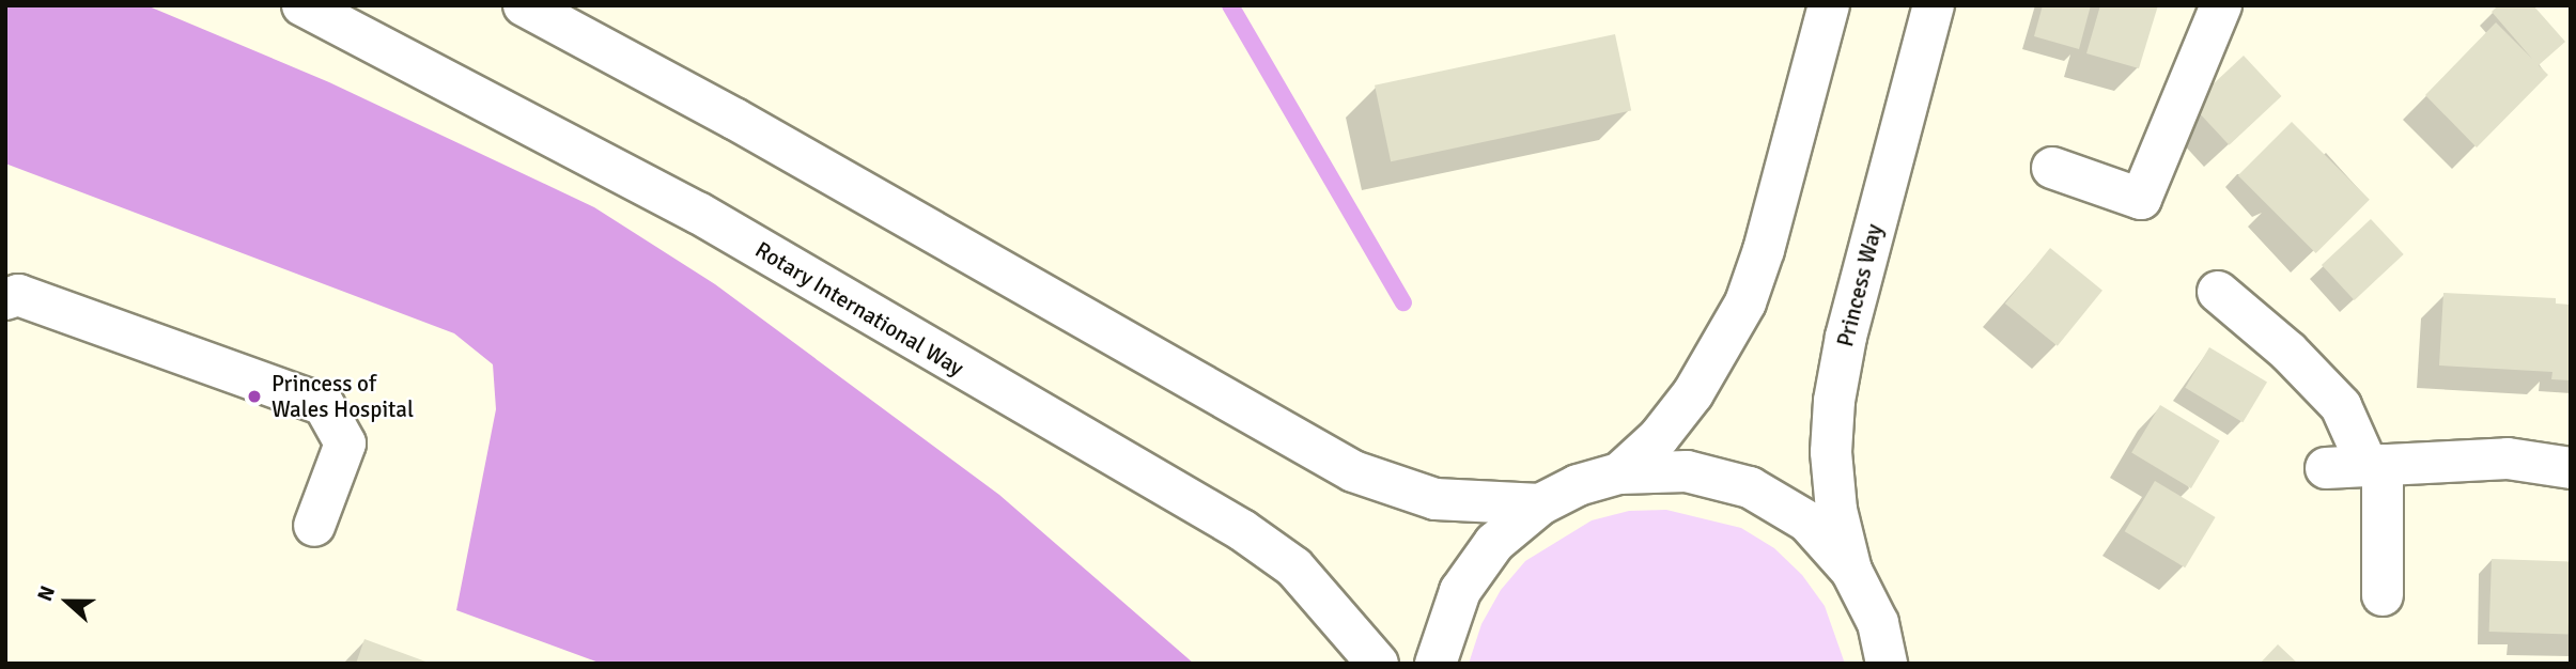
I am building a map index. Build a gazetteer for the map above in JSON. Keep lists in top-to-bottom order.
{
  "streets": {
    "main road": ["Princess Way", "Rotary International Way"]
  },
  "places": ["Princess of Wales Hospital"],
  "north": "left"
}
